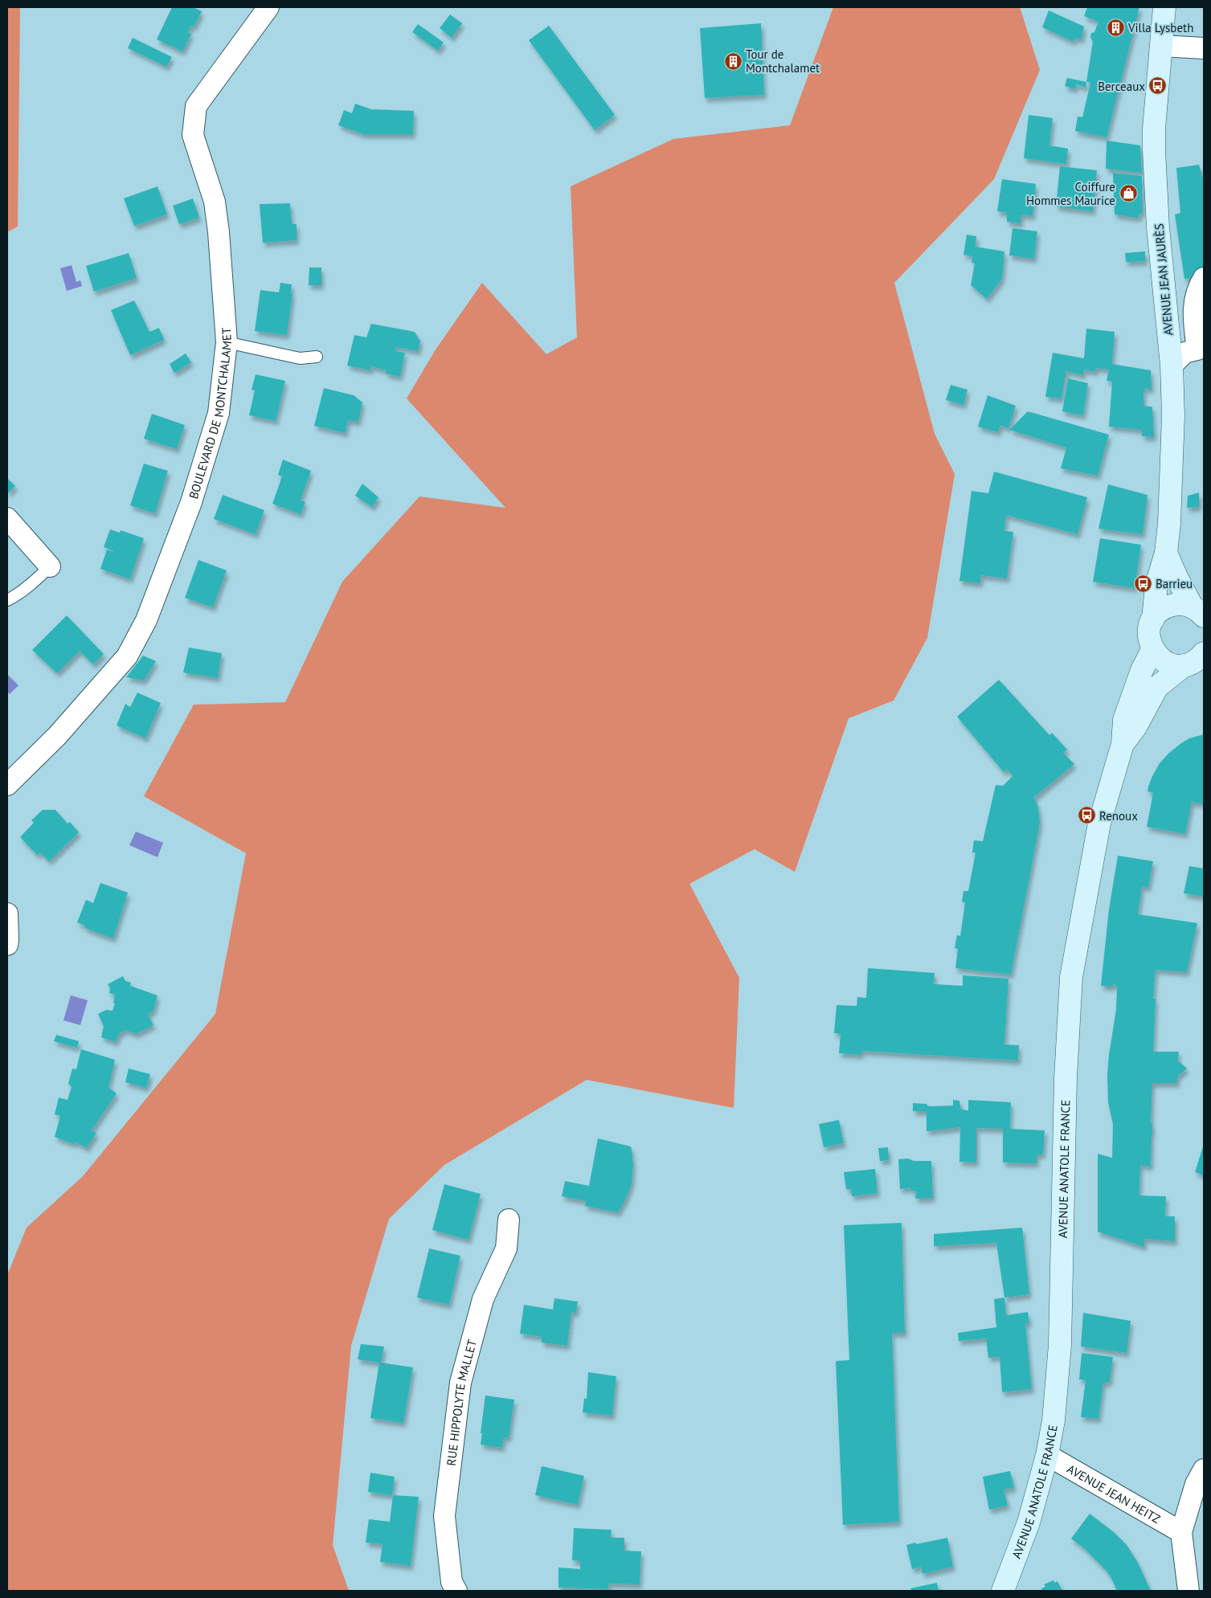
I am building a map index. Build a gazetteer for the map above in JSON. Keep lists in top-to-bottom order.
{
  "streets": {
    "main road": ["AVENUE JEAN JAURÈS", "AVENUE ANATOLE FRANCE"],
    "street": ["BOULEVARD DE MONTCHALAMET", "RUE HIPPOLYTE MALLET", "AVENUE JEAN HEITZ"]
  },
  "crossings": [
    ["AVENUE JEAN JAURÈS", "AVENUE ANATOLE FRANCE"],
    ["AVENUE ANATOLE FRANCE", "AVENUE JEAN HEITZ"]
  ],
  "places": {
    "building": ["Villa Lysbeth", "Tour de Montchalamet"],
    "bus stop": ["Berceaux", "Barrieu", "Renoux"],
    "shop": ["Coiffure Hommes Maurice"]
  }
}
